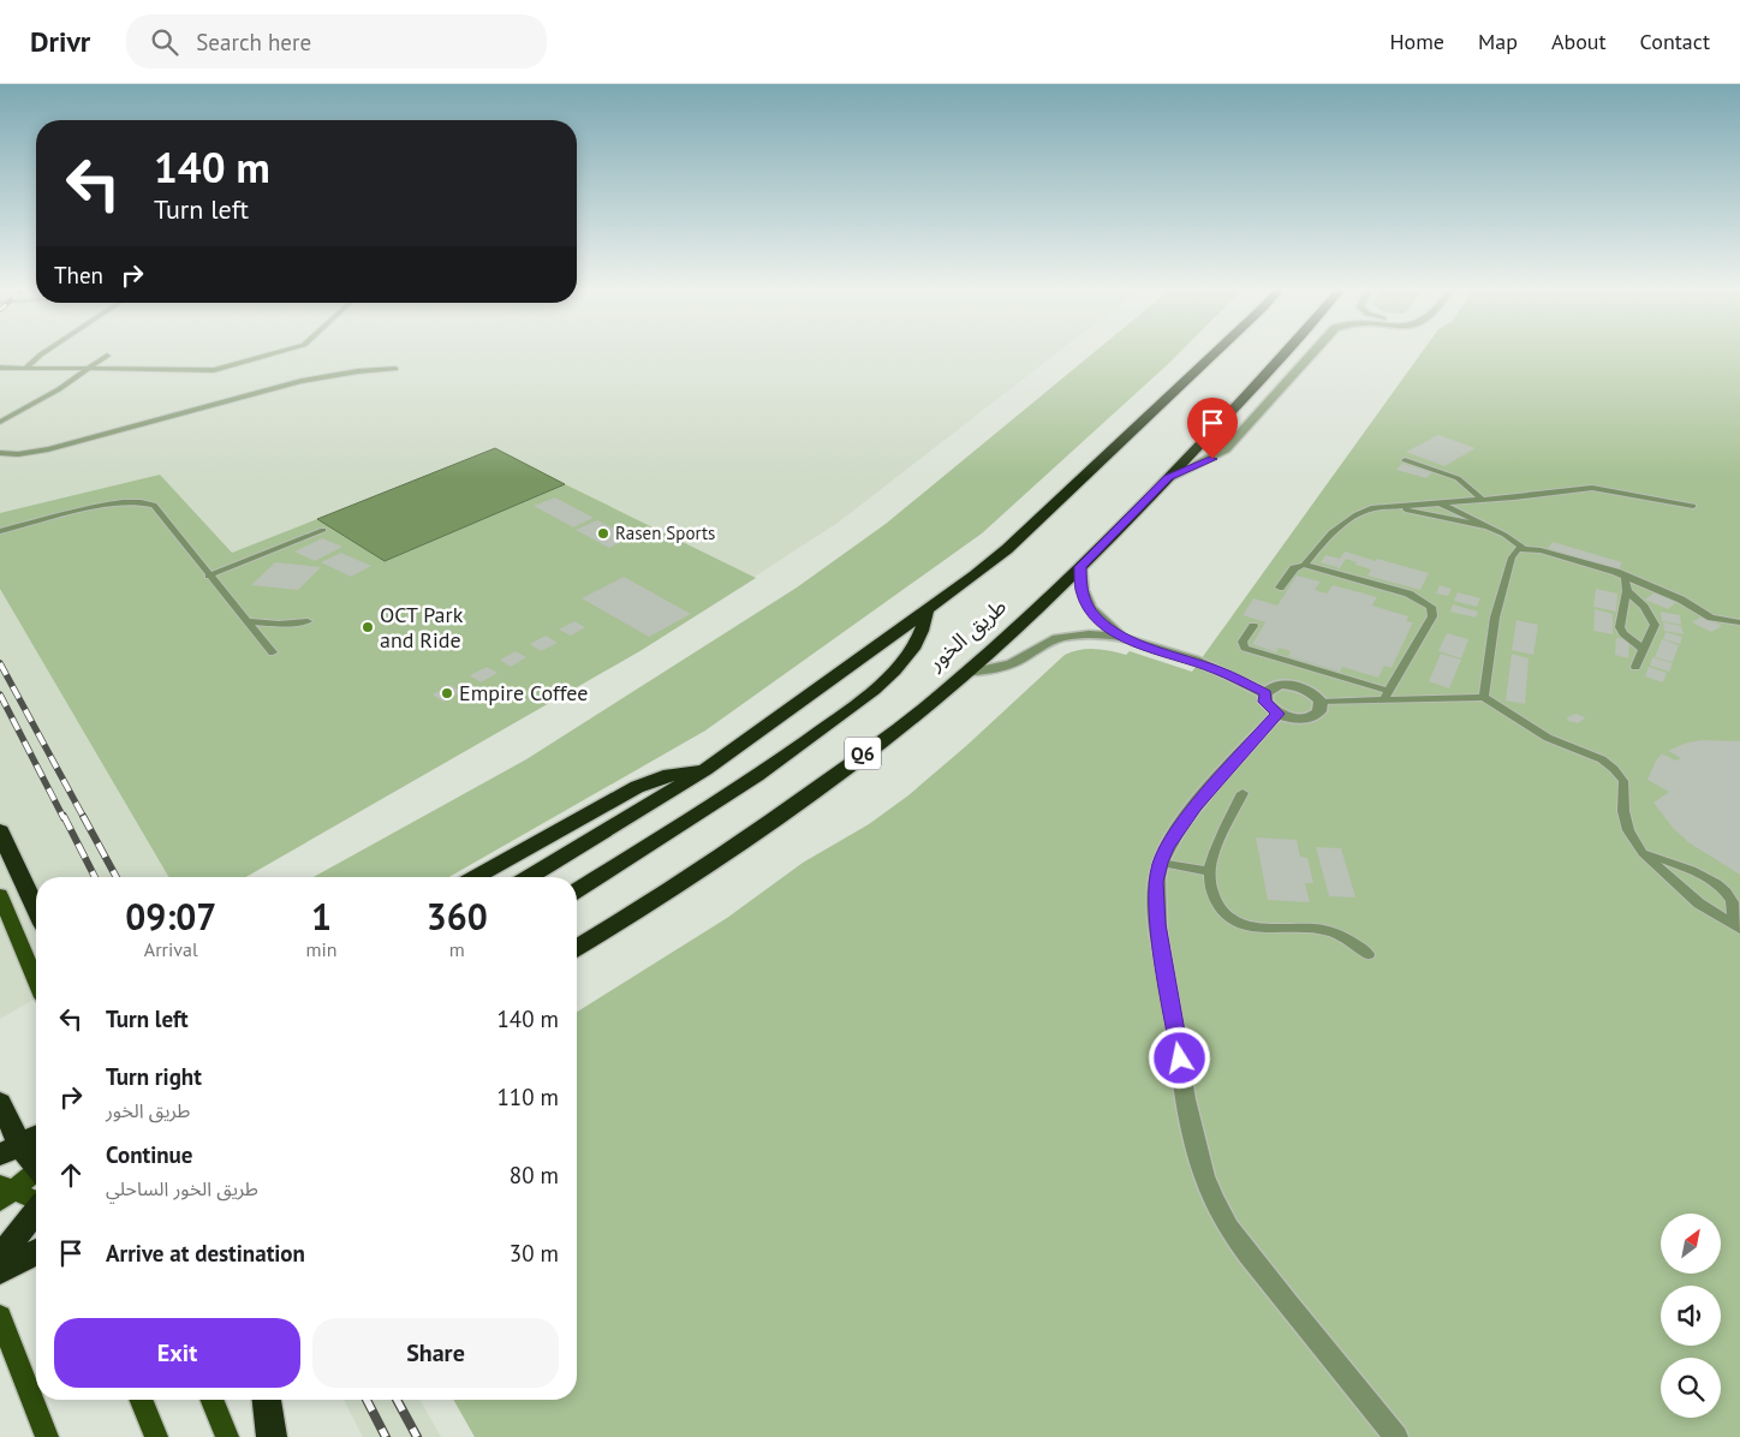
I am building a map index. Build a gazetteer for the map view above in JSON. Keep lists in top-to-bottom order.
{
  "streets": {
    "highway": ["طريق الخور", "Q6"]
  },
  "places": ["Rasen Sports", "OCT Park and Ride", "Empire Coffee"],
  "north": "top right",
  "page": {
    "header": "Drivr",
    "search": "Search here",
    "nav": [
      "Home",
      "Map",
      "About",
      "Contact"
    ],
    "turn": ["140 m", "Turn left"],
    "then": "Then",
    "eta": [
      "09:07",
      "Arrival",
      "1",
      "min",
      "360",
      "m"
    ],
    "list": [
      {
        "name": "Turn left",
        "value": "140 m"
      },
      {
        "name": "Turn right",
        "note": "طريق الخور",
        "value": "110 m"
      },
      {
        "name": "Continue",
        "note": "طريق الخور الساحلي",
        "value": "80 m"
      },
      {
        "name": "Arrive at destination",
        "value": "30 m"
      }
    ],
    "buttons": ["Exit", "Share"]
  }
}
